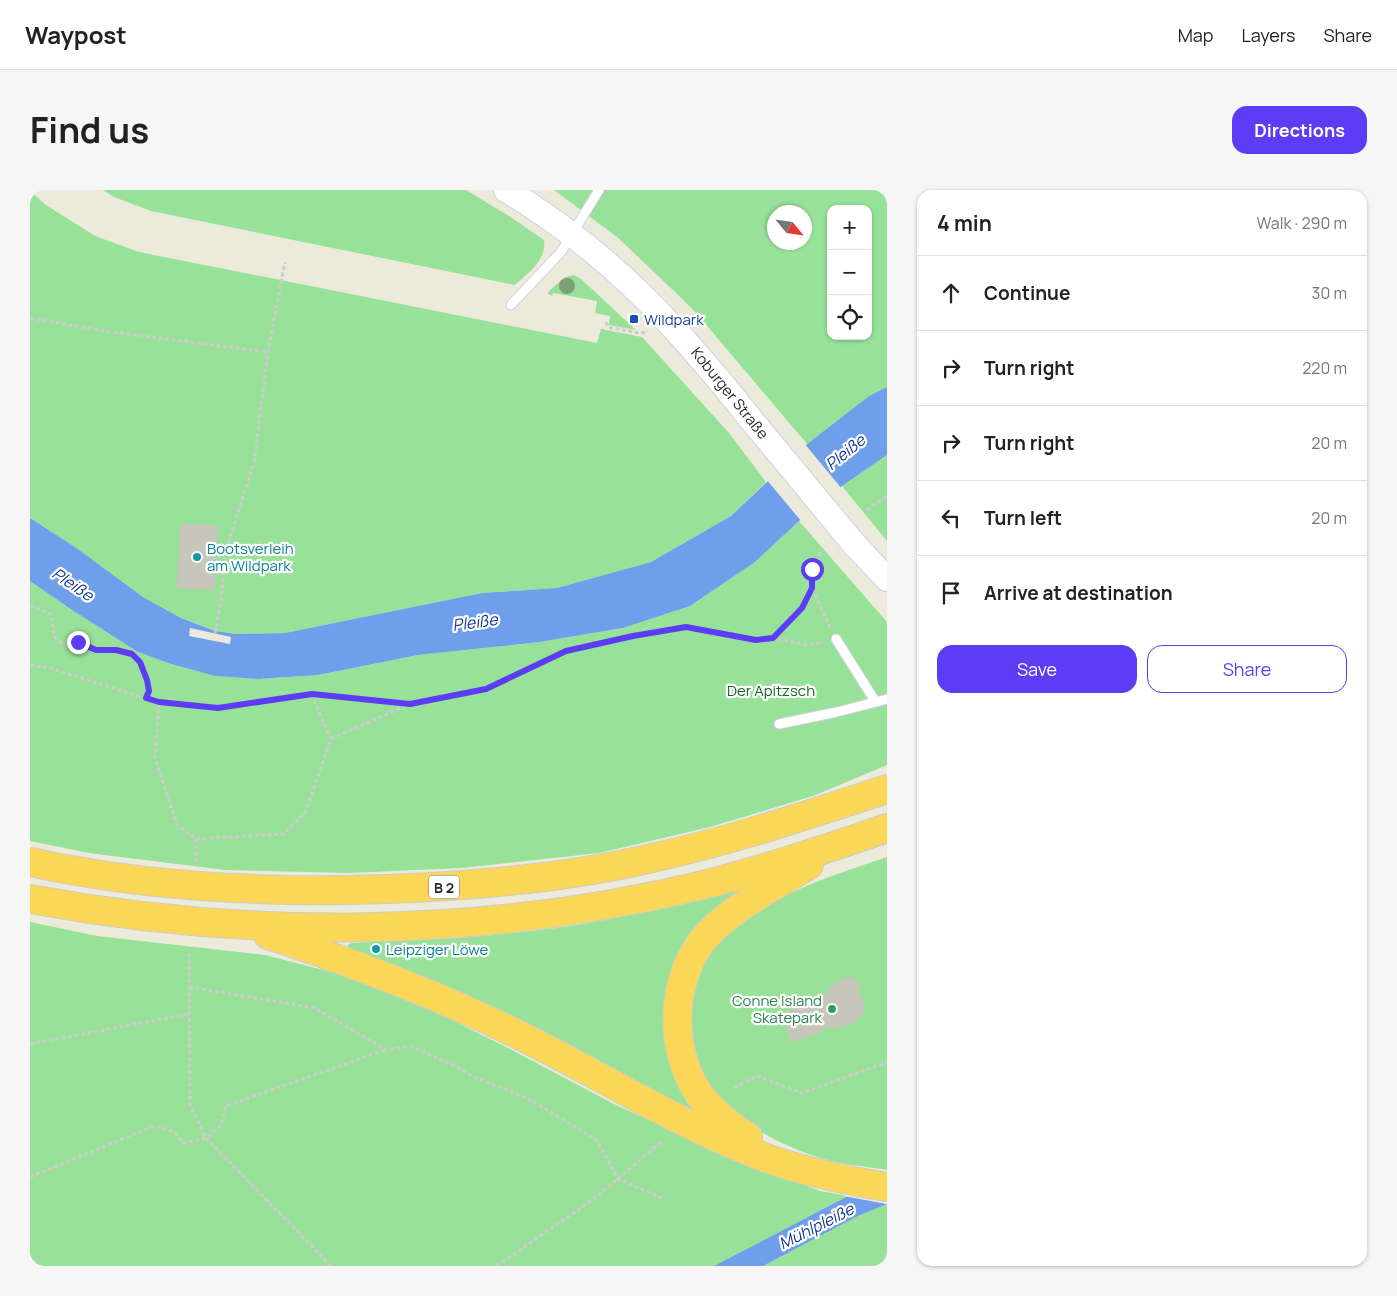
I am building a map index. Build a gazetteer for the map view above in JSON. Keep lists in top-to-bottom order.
{
  "streets": {
    "highway": ["B 2"],
    "main road": ["Koburger Straße"]
  },
  "water": ["Pleiße", "Mühlpleiße"],
  "parks": ["Der Apitzsch"],
  "places": {
    "transit": ["Wildpark"],
    "other": ["Bootsverleih am Wildpark", "Leipziger Löwe", "Conne Island Skatepark"]
  },
  "north": "bottom right",
  "page": {
    "header": "Waypost",
    "nav": ["Map", "Layers", "Share"],
    "title": "Find us",
    "buttons": [
      "Directions",
      ["Save", "Share"]
    ],
    "heading": ["4 min", "Walk · 290 m"],
    "map_buttons": ["+", "−"],
    "list": [
      ["Continue", "30 m"],
      ["Turn right", "220 m"],
      ["Turn right", "20 m"],
      ["Turn left", "20 m"],
      "Arrive at destination"
    ]
  }
}
